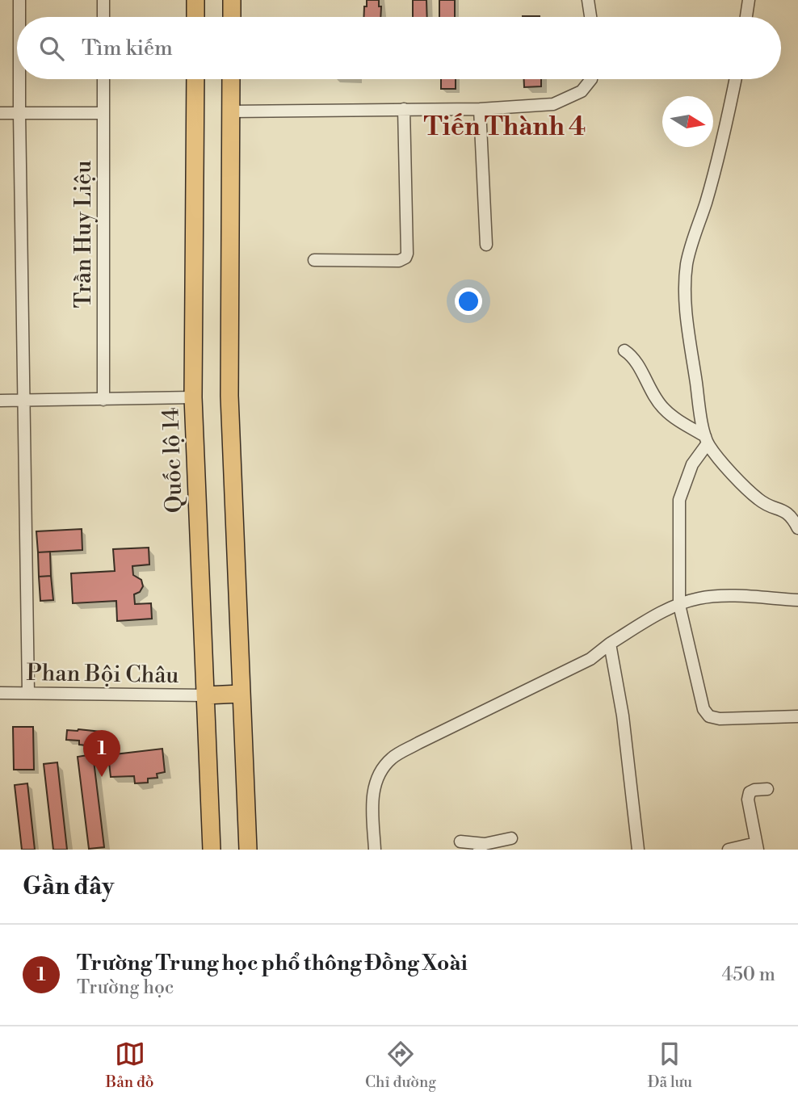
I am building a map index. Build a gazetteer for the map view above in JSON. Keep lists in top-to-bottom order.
{
  "streets": {
    "highway": ["Quốc lộ 14"],
    "street": ["Trần Huy Liệu", "Phan Bội Châu"]
  },
  "crossings": [
    ["Quốc lộ 14", "Phan Bội Châu"]
  ],
  "districts": ["Tiến Thành 4"],
  "north": "right",
  "page": {
    "search": "Tìm kiếm",
    "pins": "1",
    "heading": "Gần đây",
    "list": [
      {
        "mark": "1",
        "name": "Trường Trung học phổ thông Đồng Xoài",
        "note": "Trường học",
        "value": "450 m"
      }
    ],
    "nav": ["Bản đồ", "Chỉ đường", "Đã lưu"]
  }
}
